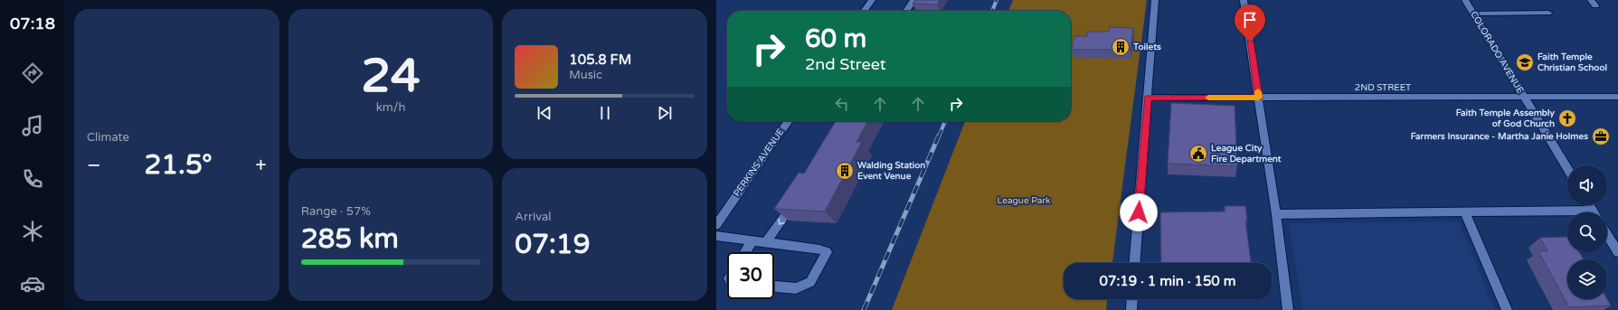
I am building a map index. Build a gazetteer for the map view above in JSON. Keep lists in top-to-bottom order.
{
  "streets": {
    "street": ["COLORADO AVENUE", "2ND STREET", "PERKINS AVENUE"]
  },
  "crossings": [
    ["COLORADO AVENUE", "2ND STREET"]
  ],
  "parks": ["League Park"],
  "places": {
    "building": ["Toilets", "Walding Station Event Venue"],
    "school or university": ["Faith Temple Christian School"],
    "church": ["Faith Temple Assembly of God Church"],
    "office": ["Farmers Insurance - Martha Janie Holmes"],
    "public building": ["League City Fire Department"]
  },
  "page": {
    "tabs": "07:18",
    "tile": [
      "Climate",
      ["24", "km/h"],
      ["Range · 57%", "285 km"],
      ["Arrival", "07:19"]
    ],
    "turn": ["60 m", "2nd Street"],
    "song": ["105.8 FM", "Music"],
    "heat": ["−", "21.5°", "+"],
    "limit": "30",
    "trip": "07:19 · 1 min · 150 m"
  }
}
